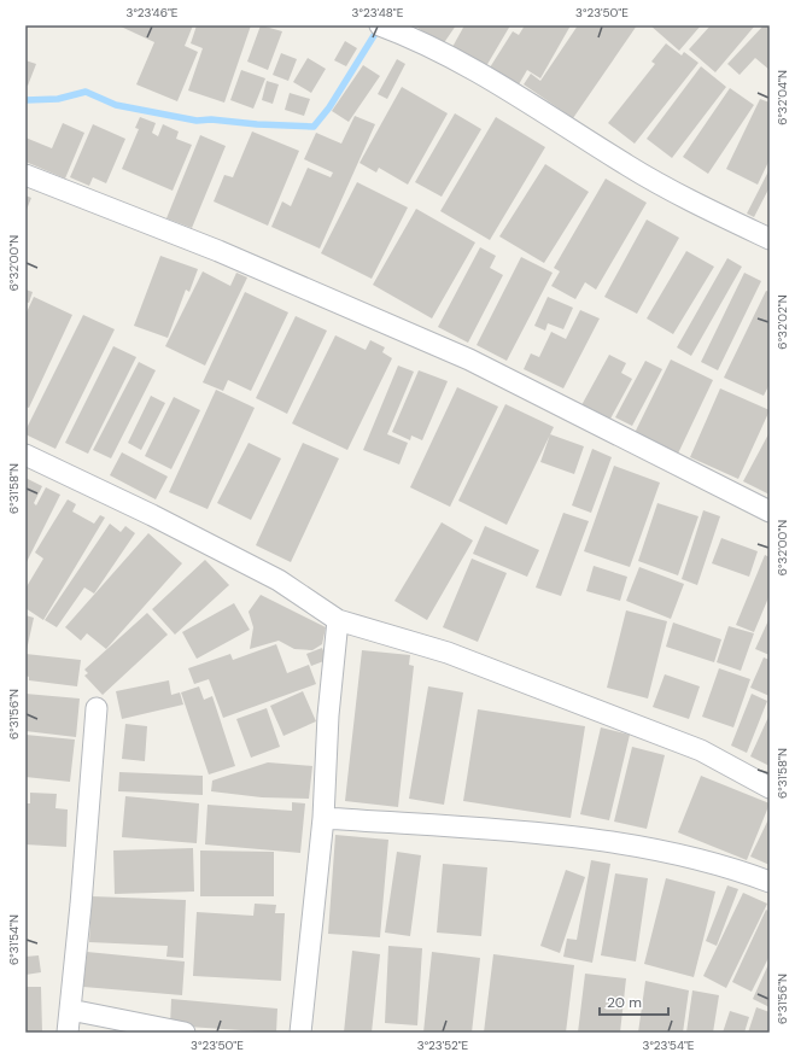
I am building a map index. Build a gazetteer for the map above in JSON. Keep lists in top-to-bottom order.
{
  "scale_bar": "20 m",
  "coordinates": [
    "3°23'46\"E",
    "3°23'48\"E",
    "3°23'50\"E",
    "6°32'04\"N",
    "6°32'00\"N",
    "6°32'02\"N",
    "6°31'58\"N",
    "6°31'56\"N",
    "6°31'54\"N",
    "3°23'52\"E",
    "3°23'54\"E"
  ]
}
